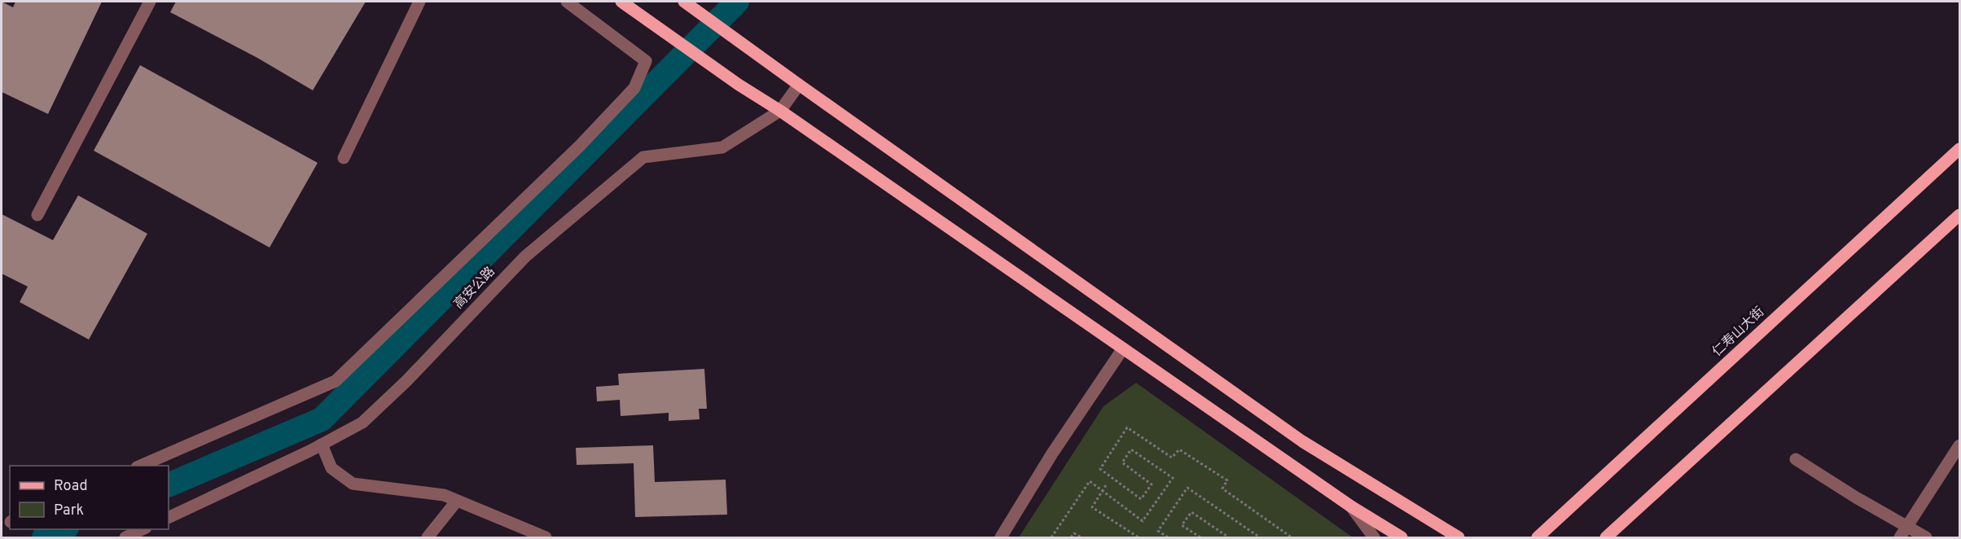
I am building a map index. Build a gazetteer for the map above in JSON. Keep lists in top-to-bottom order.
{
  "streets": {
    "main road": ["仁寿山大街"],
    "street": ["高安公路"]
  },
  "legend": ["Road", "Park"]
}
